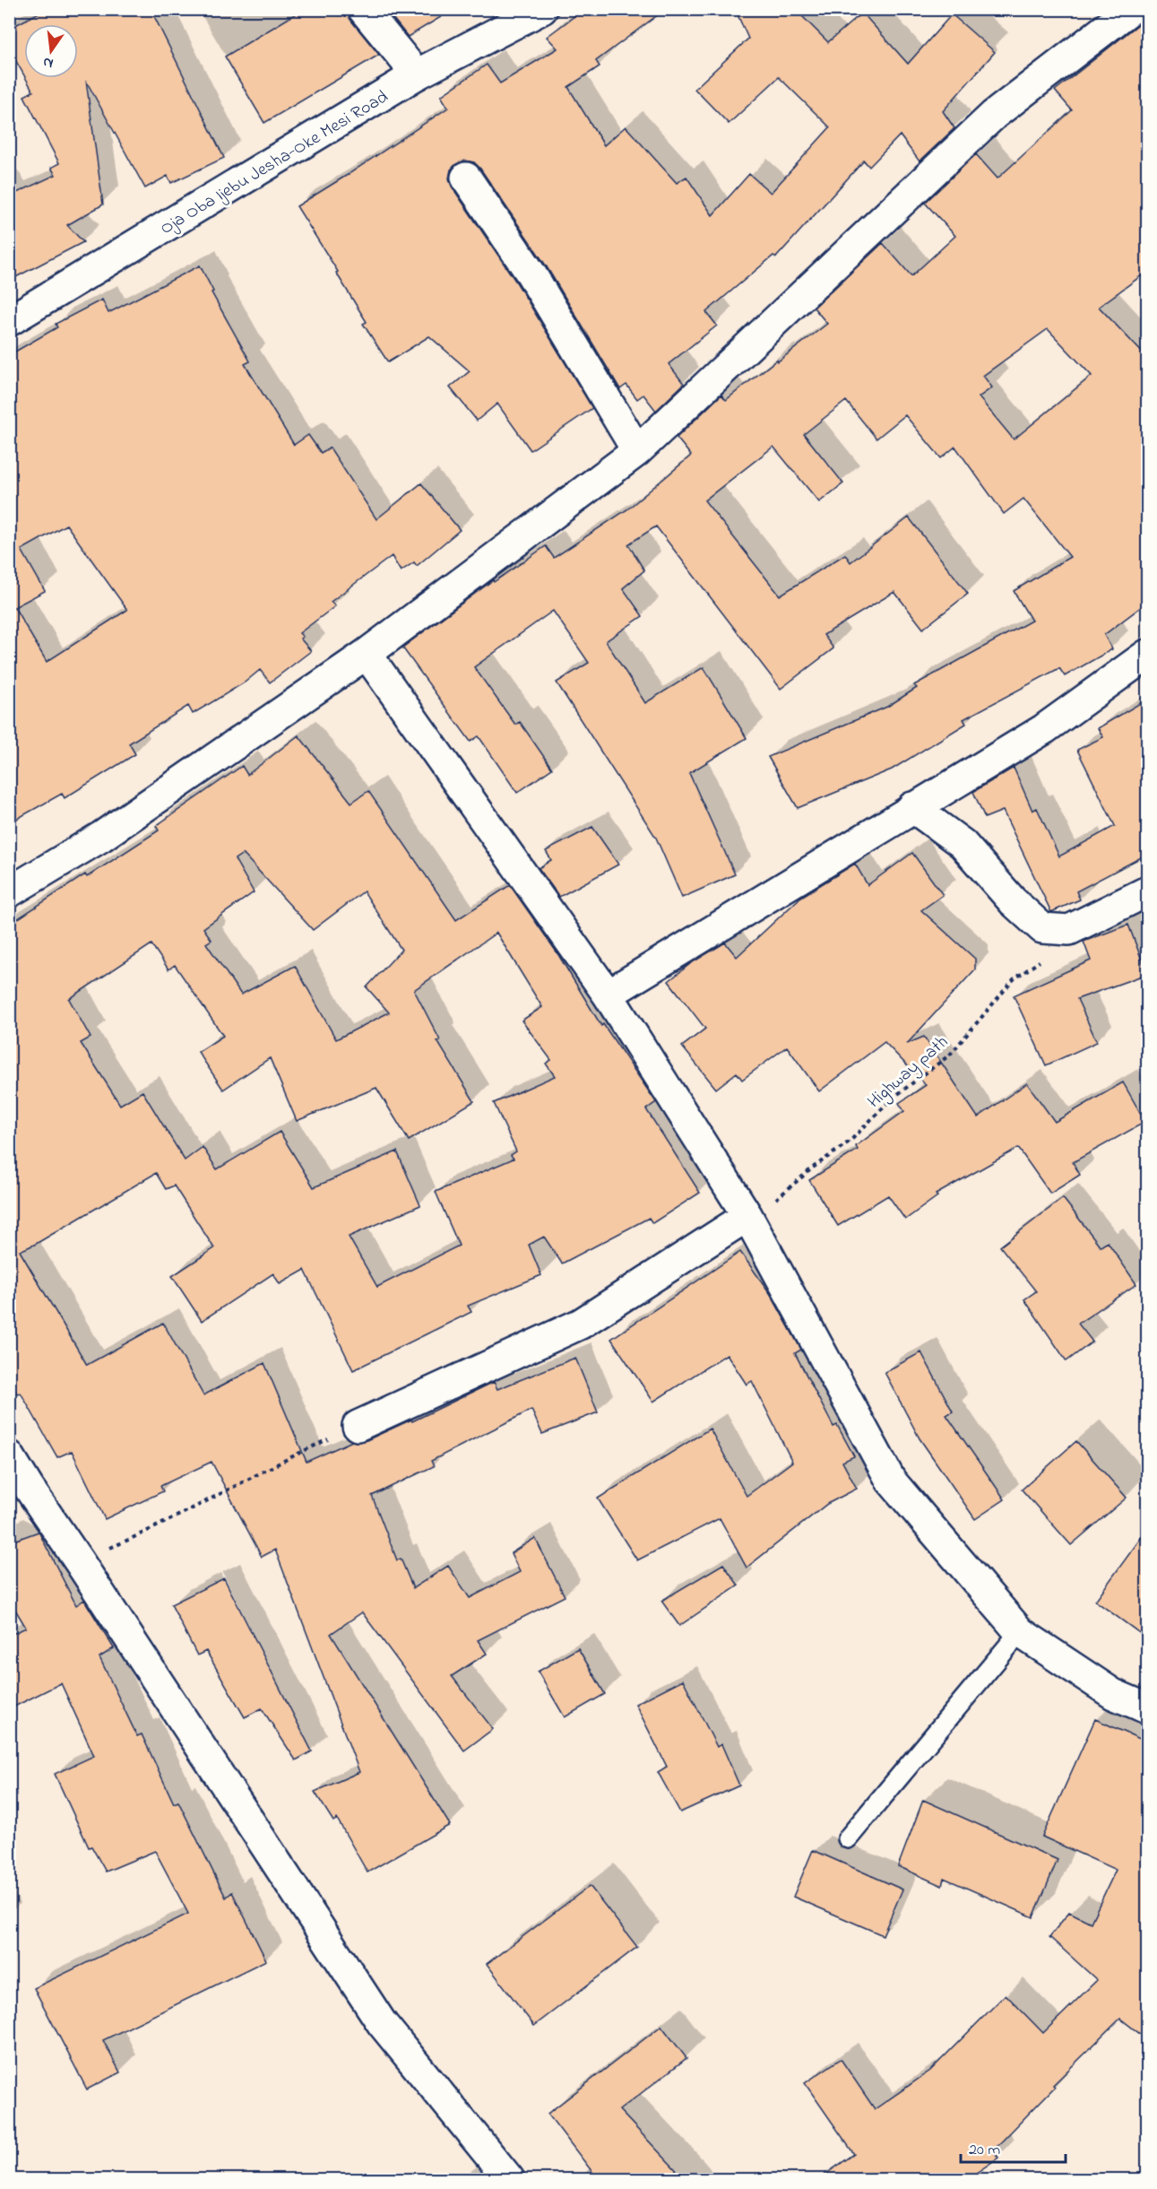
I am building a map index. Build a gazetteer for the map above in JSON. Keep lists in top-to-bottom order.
{
  "streets": {
    "street": ["Oja Oba Ijebu Jesha-Oke Mesi Road"],
    "path": ["Highway path"]
  },
  "scale_bar": "20 m",
  "north": "bottom"
}
